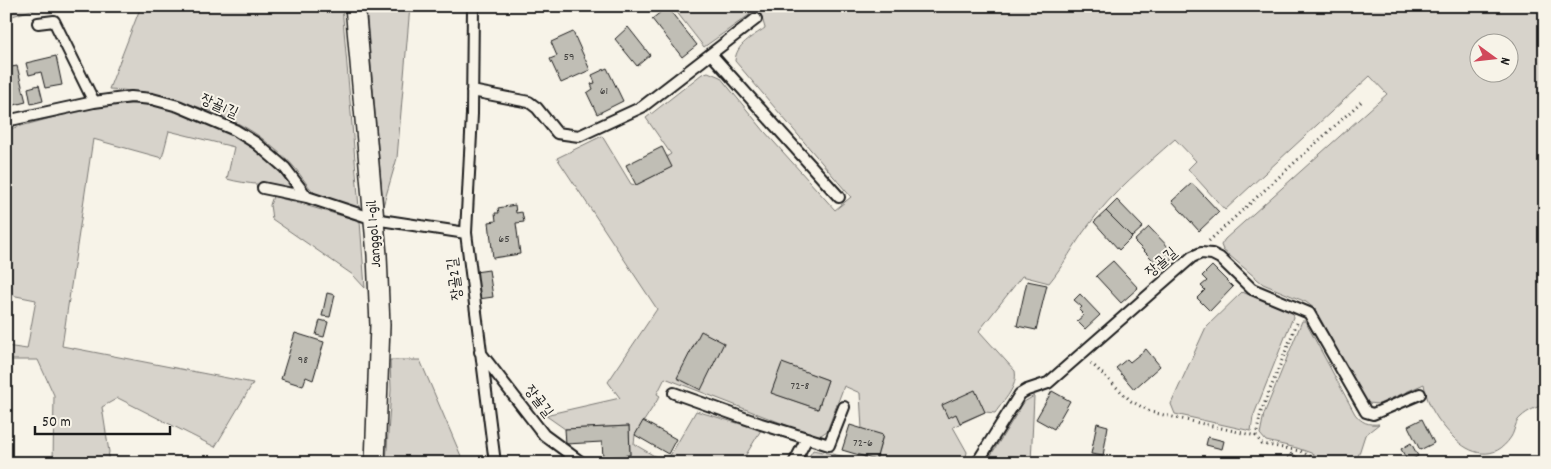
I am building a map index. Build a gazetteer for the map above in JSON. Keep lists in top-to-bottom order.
{
  "streets": {
    "street": ["Janggol 1-gil"],
    "lane": ["장골1길", "장골길", "장골2길"]
  },
  "crossings": [
    ["장골길", "장골2길"]
  ],
  "house_numbers": [
    "59",
    "61",
    "65",
    "98",
    "72-8",
    "72-6"
  ],
  "scale_bar": "50 m",
  "north": "right"
}
